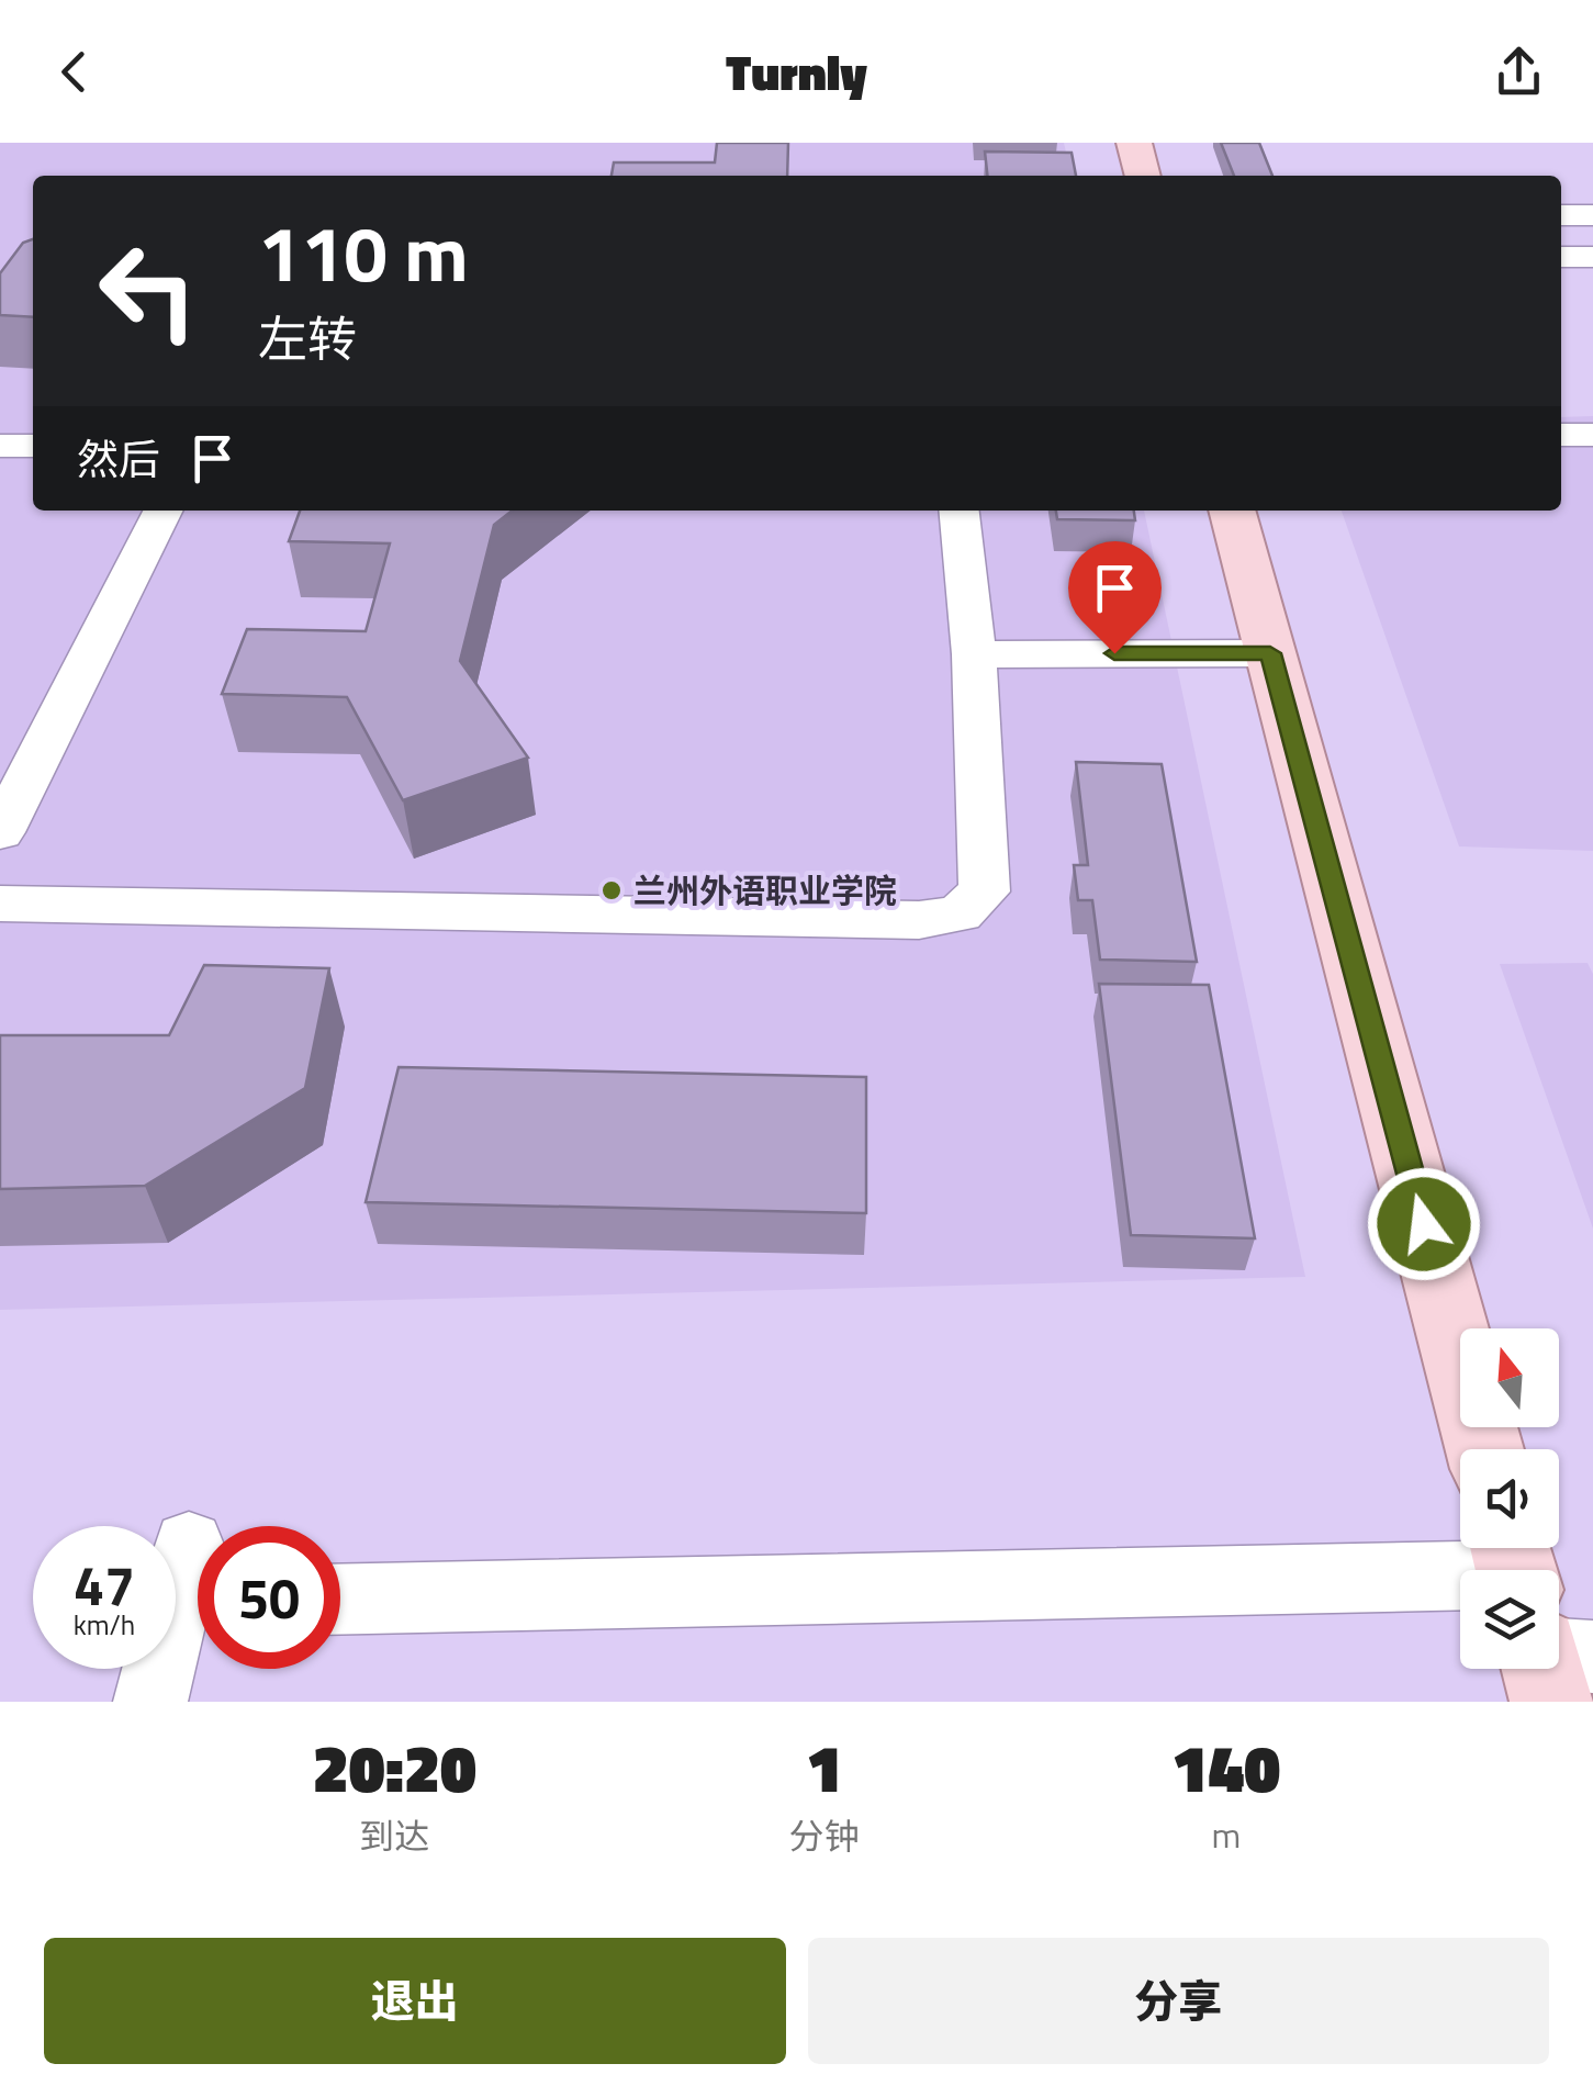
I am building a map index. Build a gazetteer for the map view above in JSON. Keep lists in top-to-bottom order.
{
  "places": ["兰州外语职业学院"],
  "north": "top",
  "page": {
    "header": "Turnly",
    "turn": ["110 m", "左转"],
    "then": "然后",
    "speed": "47 km/h",
    "limit": "50",
    "eta": [
      "20:20",
      "到达",
      "1",
      "分钟",
      "140",
      "m"
    ],
    "buttons": ["退出", "分享"]
  }
}
